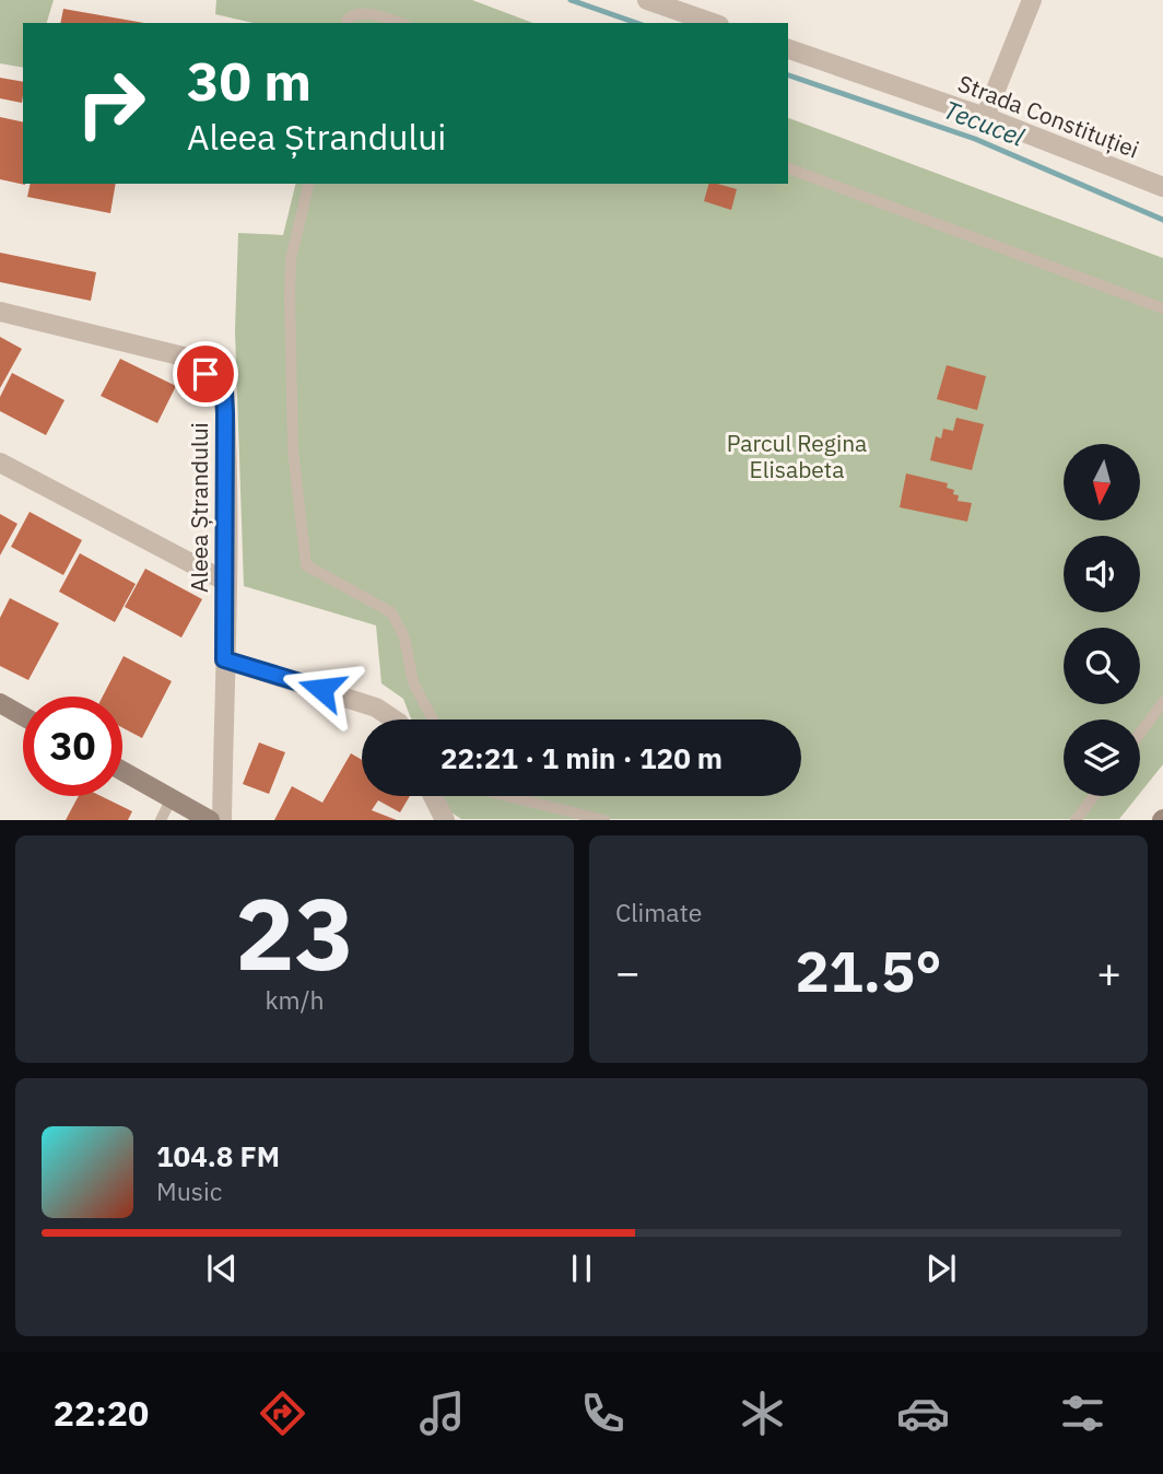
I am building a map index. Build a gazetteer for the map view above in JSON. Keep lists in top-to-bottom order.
{
  "streets": {
    "street": ["Strada Constituției", "Aleea Ștrandului"]
  },
  "water": ["Tecucel"],
  "parks": ["Parcul Regina Elisabeta"],
  "north": "bottom",
  "page": {
    "turn": ["30 m", "Aleea Ștrandului"],
    "limit": "30",
    "trip": "22:21 · 1 min · 120 m",
    "tile": [
      ["23", "km/h"],
      "Climate"
    ],
    "heat": ["−", "21.5°", "+"],
    "song": ["104.8 FM", "Music"],
    "tabs": "22:20"
  }
}
